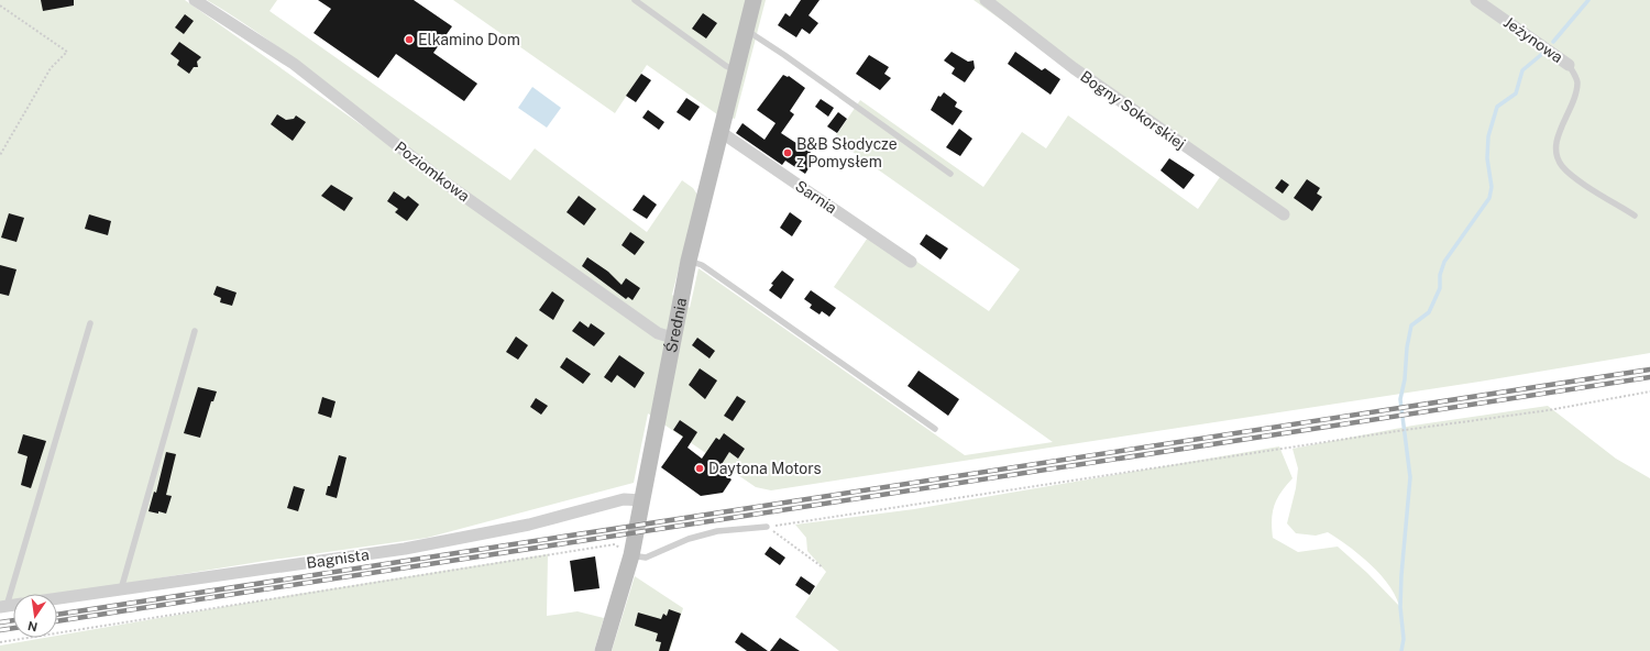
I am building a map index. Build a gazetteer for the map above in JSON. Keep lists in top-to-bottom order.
{
  "streets": {
    "street": [
      "Jeżynowa",
      "Bogny Sokorskiej",
      "Poziomkowa",
      "Sarnia",
      "Średnia",
      "Bagnista"
    ]
  },
  "crossings": [
    ["Poziomkowa", "Średnia"],
    ["Sarnia", "Średnia"],
    ["Średnia", "Bagnista"]
  ],
  "places": ["Elkamino Dom", "B&B Słodycze z Pomysłem", "Daytona Motors"],
  "north": "bottom"
}
